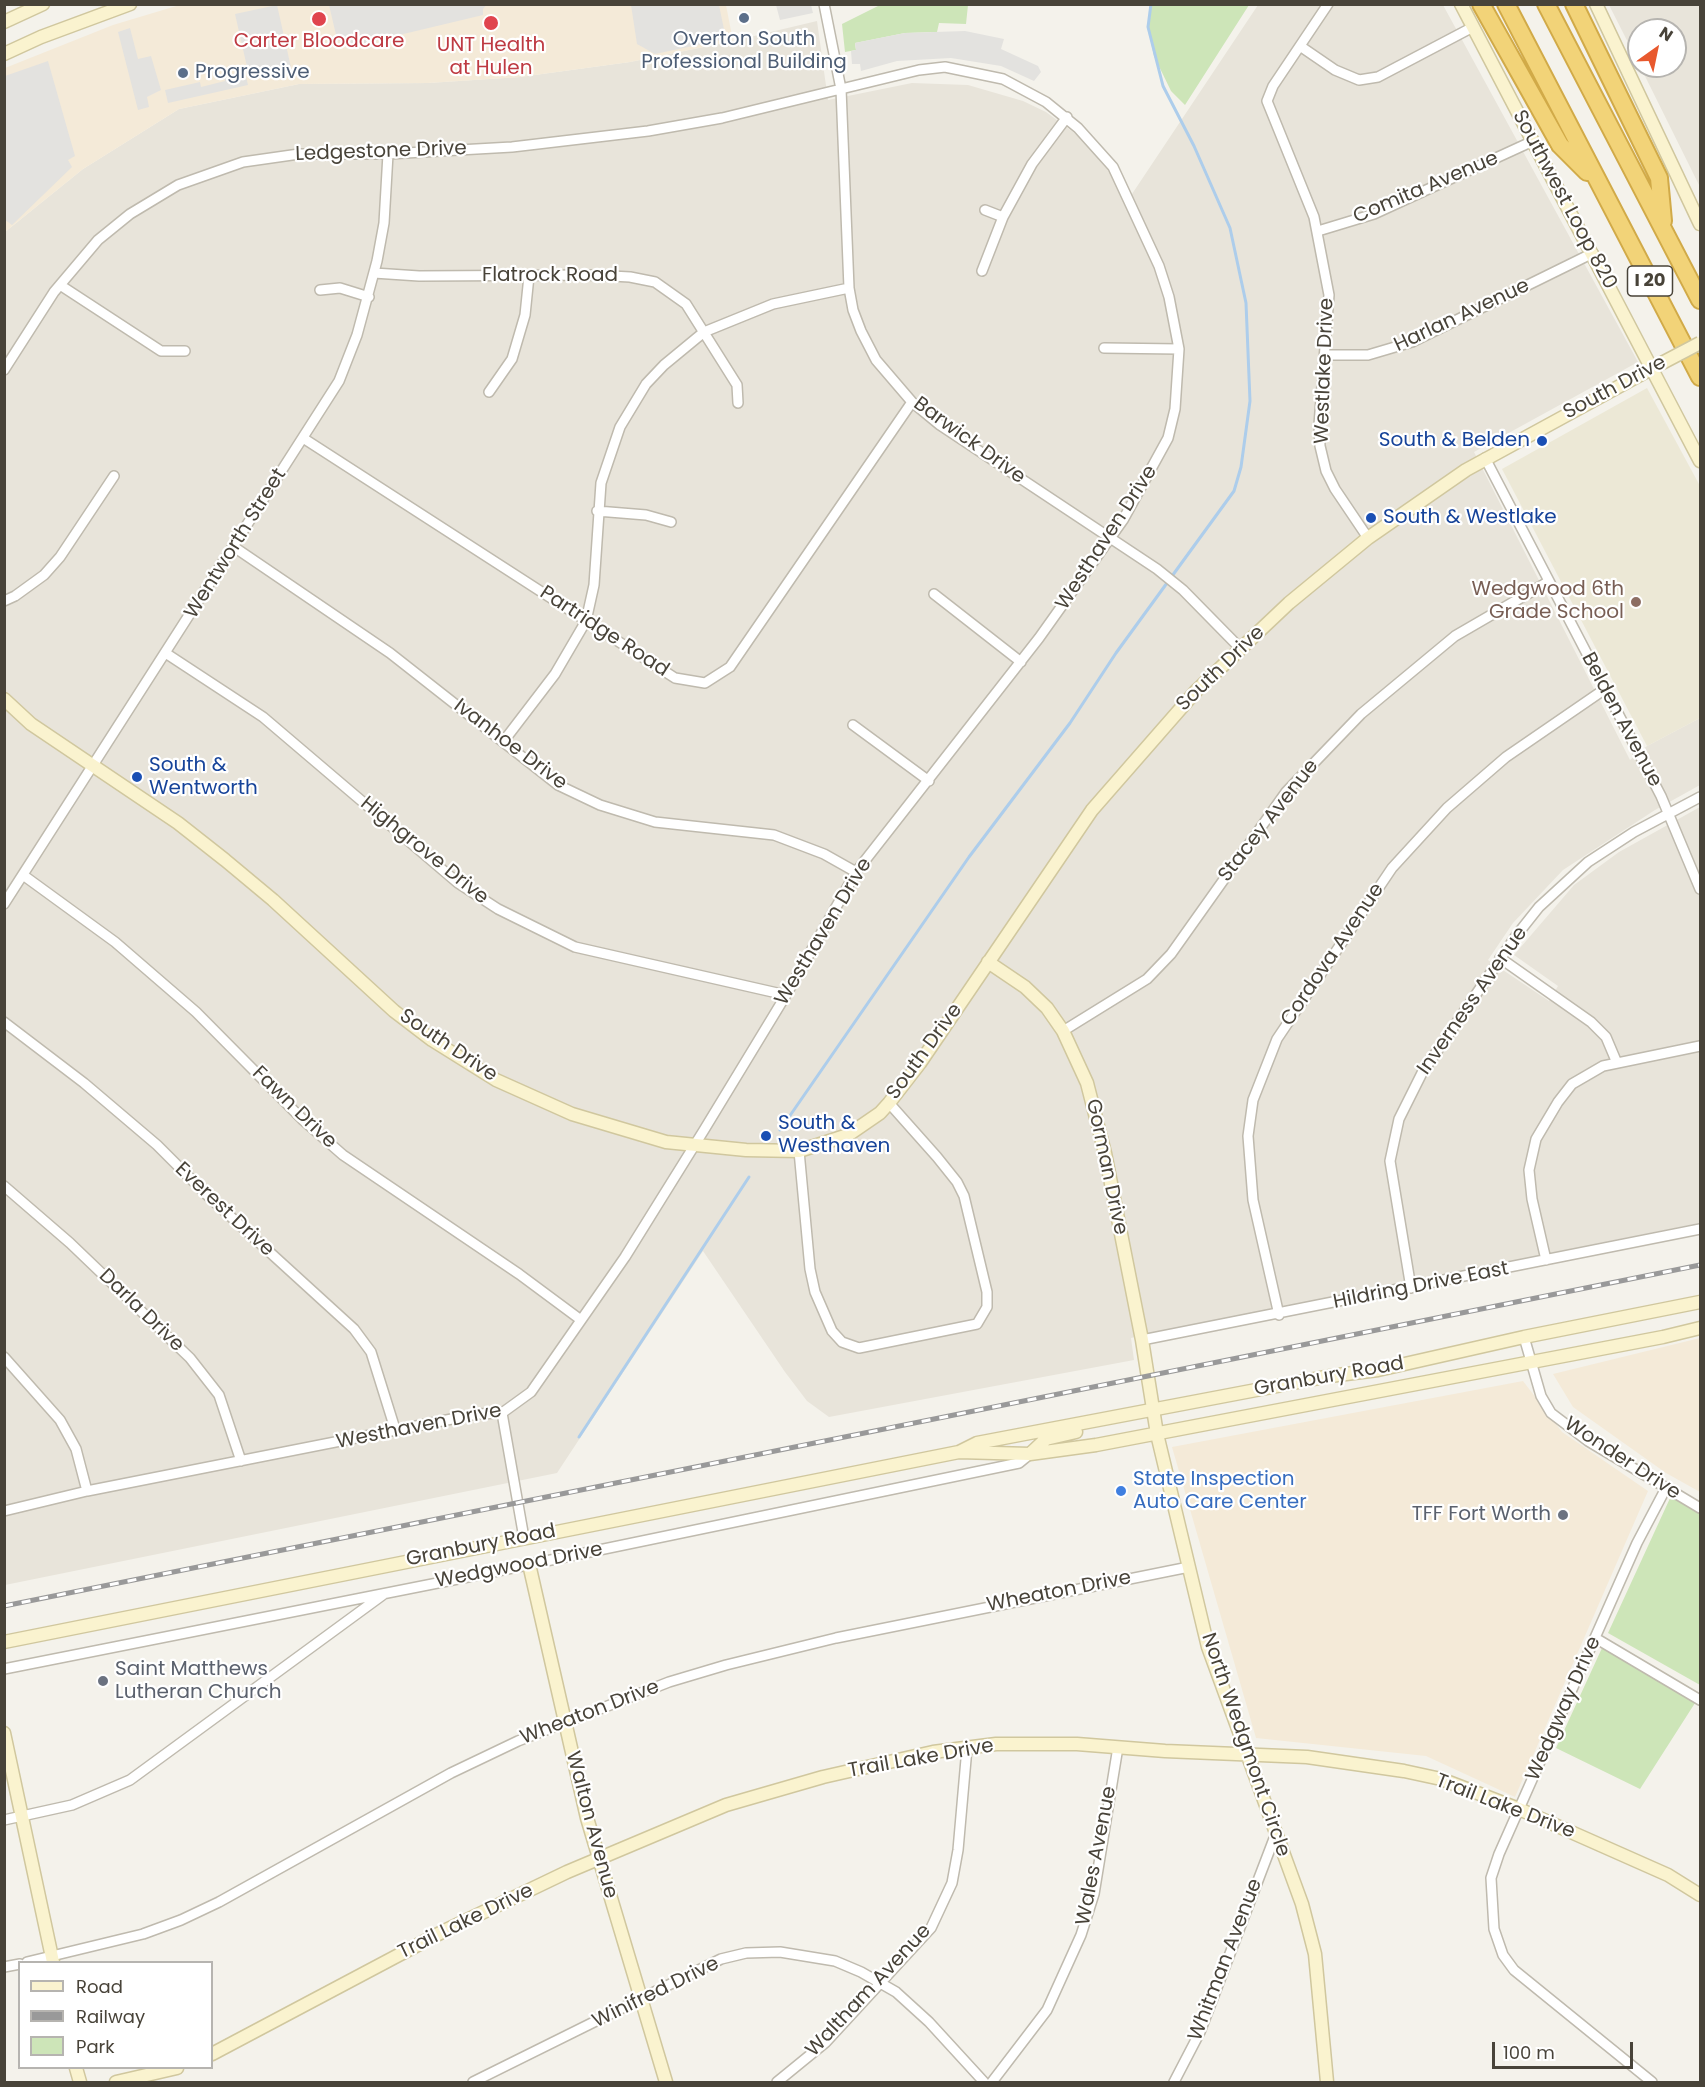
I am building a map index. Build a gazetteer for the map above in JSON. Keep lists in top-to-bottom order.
{
  "streets": {
    "highway": ["I 20"],
    "street": [
      "Ledgestone Drive",
      "Comita Avenue",
      "Southwest Loop 820",
      "Flatrock Road",
      "Harlan Avenue",
      "Westlake Drive",
      "South Drive",
      "Barwick Drive",
      "Westhaven Drive",
      "Wentworth Street",
      "Partridge Road",
      "Belden Avenue",
      "Ivanhoe Drive",
      "Stacey Avenue",
      "Highgrove Drive",
      "Cordova Avenue",
      "Inverness Avenue",
      "Fawn Drive",
      "Gorman Drive",
      "Everest Drive",
      "Hildring Drive East",
      "Darla Drive",
      "Granbury Road",
      "Wonder Drive",
      "Wedgwood Drive",
      "Wheaton Drive",
      "Wedgway Drive",
      "North Wedgmont Circle",
      "Trail Lake Drive",
      "Walton Avenue",
      "Wales Avenue",
      "Whitman Avenue",
      "Waltham Avenue",
      "Winifred Drive"
    ]
  },
  "crossings": [
    ["Ledgestone Drive", "Barwick Drive"],
    ["Ledgestone Drive", "Westhaven Drive"],
    ["Ledgestone Drive", "Wentworth Street"],
    ["Comita Avenue", "Southwest Loop 820"],
    ["Comita Avenue", "Westlake Drive"],
    ["Southwest Loop 820", "Harlan Avenue"],
    ["Southwest Loop 820", "South Drive"],
    ["Flatrock Road", "Wentworth Street"],
    ["Harlan Avenue", "Westlake Drive"],
    ["Westlake Drive", "South Drive"],
    ["South Drive", "Barwick Drive"],
    ["South Drive", "Westhaven Drive"],
    ["South Drive", "Wentworth Street"],
    ["South Drive", "Belden Avenue"],
    ["South Drive", "Gorman Drive"],
    ["Barwick Drive", "Westhaven Drive"],
    ["Barwick Drive", "Partridge Road"],
    ["Westhaven Drive", "Ivanhoe Drive"],
    ["Westhaven Drive", "Highgrove Drive"],
    ["Westhaven Drive", "Fawn Drive"],
    ["Westhaven Drive", "Everest Drive"],
    ["Westhaven Drive", "Darla Drive"],
    ["Wentworth Street", "Partridge Road"],
    ["Wentworth Street", "Ivanhoe Drive"],
    ["Wentworth Street", "Highgrove Drive"],
    ["Wentworth Street", "Fawn Drive"],
    ["Belden Avenue", "Stacey Avenue"],
    ["Belden Avenue", "Cordova Avenue"],
    ["Belden Avenue", "Inverness Avenue"],
    ["Stacey Avenue", "Gorman Drive"],
    ["Cordova Avenue", "Hildring Drive East"],
    ["Inverness Avenue", "Hildring Drive East"],
    ["Gorman Drive", "Hildring Drive East"],
    ["Gorman Drive", "Granbury Road"],
    ["Gorman Drive", "North Wedgmont Circle"],
    ["Granbury Road", "Wonder Drive"],
    ["Granbury Road", "Wedgwood Drive"],
    ["Granbury Road", "North Wedgmont Circle"],
    ["Wonder Drive", "Wedgway Drive"],
    ["Wedgwood Drive", "Walton Avenue"],
    ["Wheaton Drive", "North Wedgmont Circle"],
    ["Wheaton Drive", "Walton Avenue"],
    ["Wedgway Drive", "Trail Lake Drive"],
    ["North Wedgmont Circle", "Trail Lake Drive"],
    ["North Wedgmont Circle", "Whitman Avenue"],
    ["Trail Lake Drive", "Walton Avenue"],
    ["Trail Lake Drive", "Wales Avenue"],
    ["Trail Lake Drive", "Waltham Avenue"],
    ["Walton Avenue", "Winifred Drive"],
    ["Waltham Avenue", "Winifred Drive"]
  ],
  "places": [
    "Overton South Professional Building",
    "Carter Bloodcare",
    "UNT Health at Hulen",
    "Progressive",
    "South & Belden",
    "South & Westlake",
    "Wedgwood 6th Grade School",
    "South & Wentworth",
    "South & Westhaven",
    "State Inspection Auto Care Center",
    "TFF Fort Worth",
    "Saint Matthews Lutheran Church"
  ],
  "legend": ["Road", "Railway", "Park"],
  "scale_bar": "100 m",
  "north": "top right"
}
